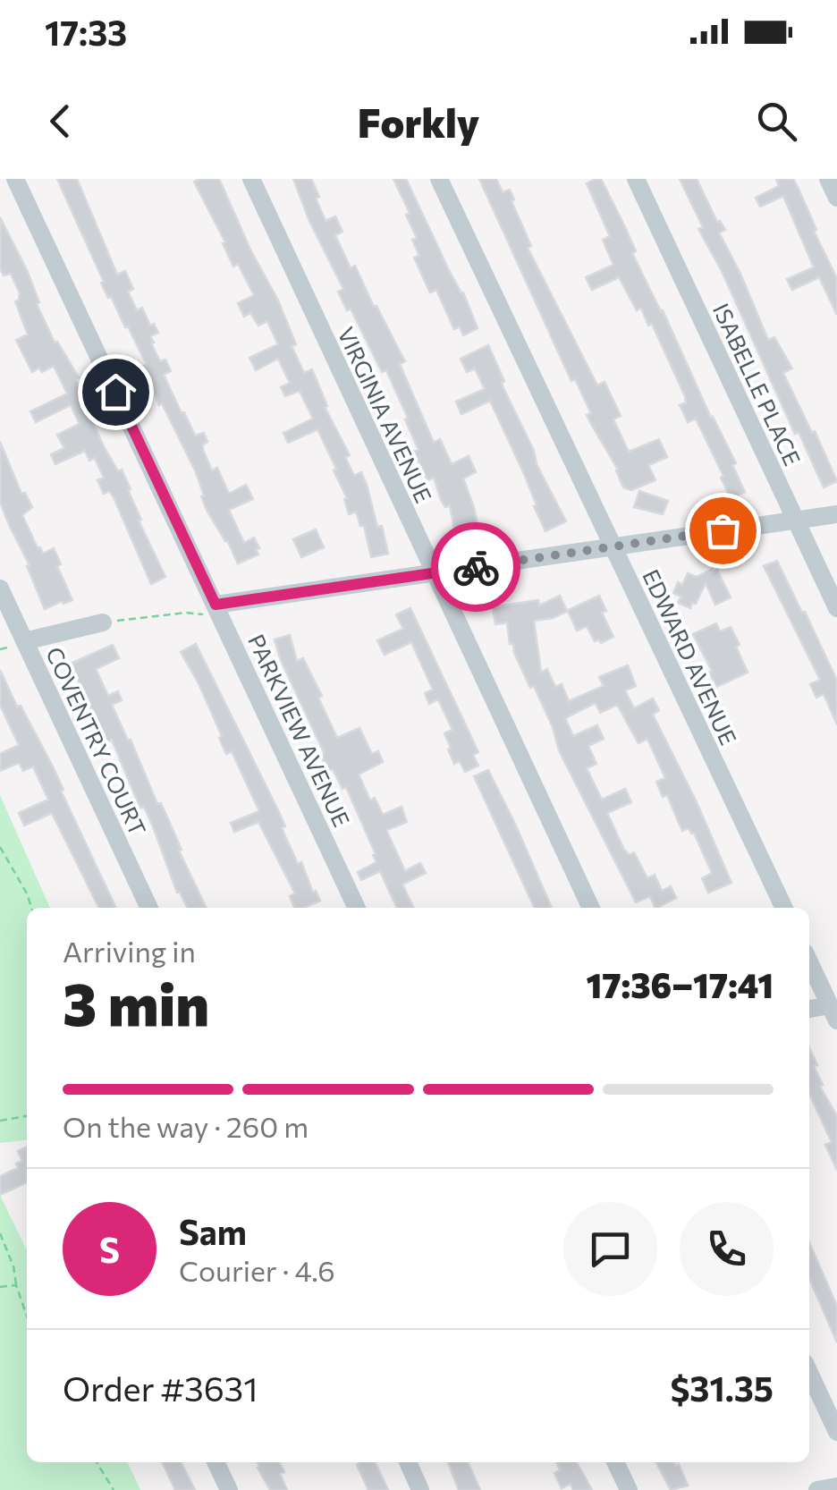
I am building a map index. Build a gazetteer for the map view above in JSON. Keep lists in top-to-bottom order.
{
  "streets": {
    "street": [
      "ISABELLE PLACE",
      "VIRGINIA AVENUE",
      "EDWARD AVENUE",
      "PARKVIEW AVENUE",
      "COVENTRY COURT"
    ]
  },
  "page": {
    "status": "17:33",
    "header": "Forkly",
    "heading": ["3 min", "Arriving in", "17:36–17:41"],
    "panel": [
      "Sam",
      "Courier · 4.6",
      "Order #3631",
      "$31.35"
    ],
    "bar": "On the way · 260 m",
    "round": "S"
  }
}
